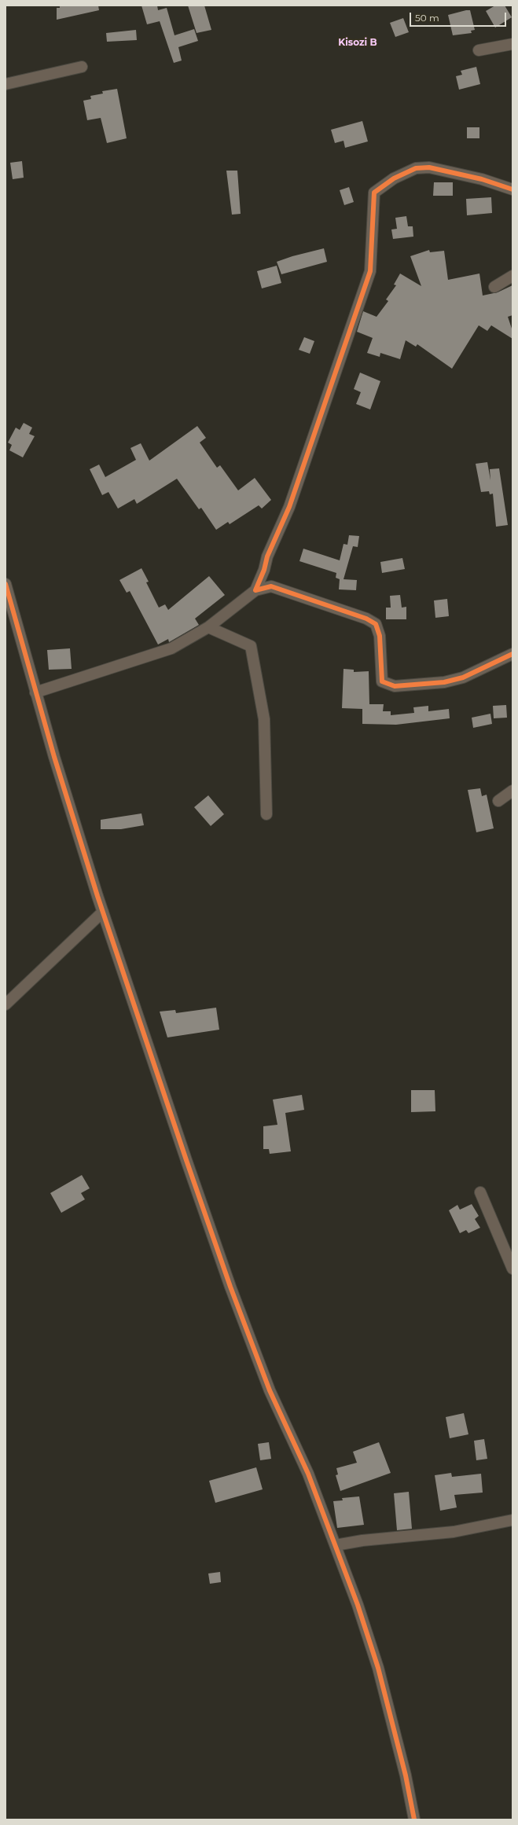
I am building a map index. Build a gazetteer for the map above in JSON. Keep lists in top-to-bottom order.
{
  "districts": ["Kisozi B"],
  "scale_bar": "50 m"
}
